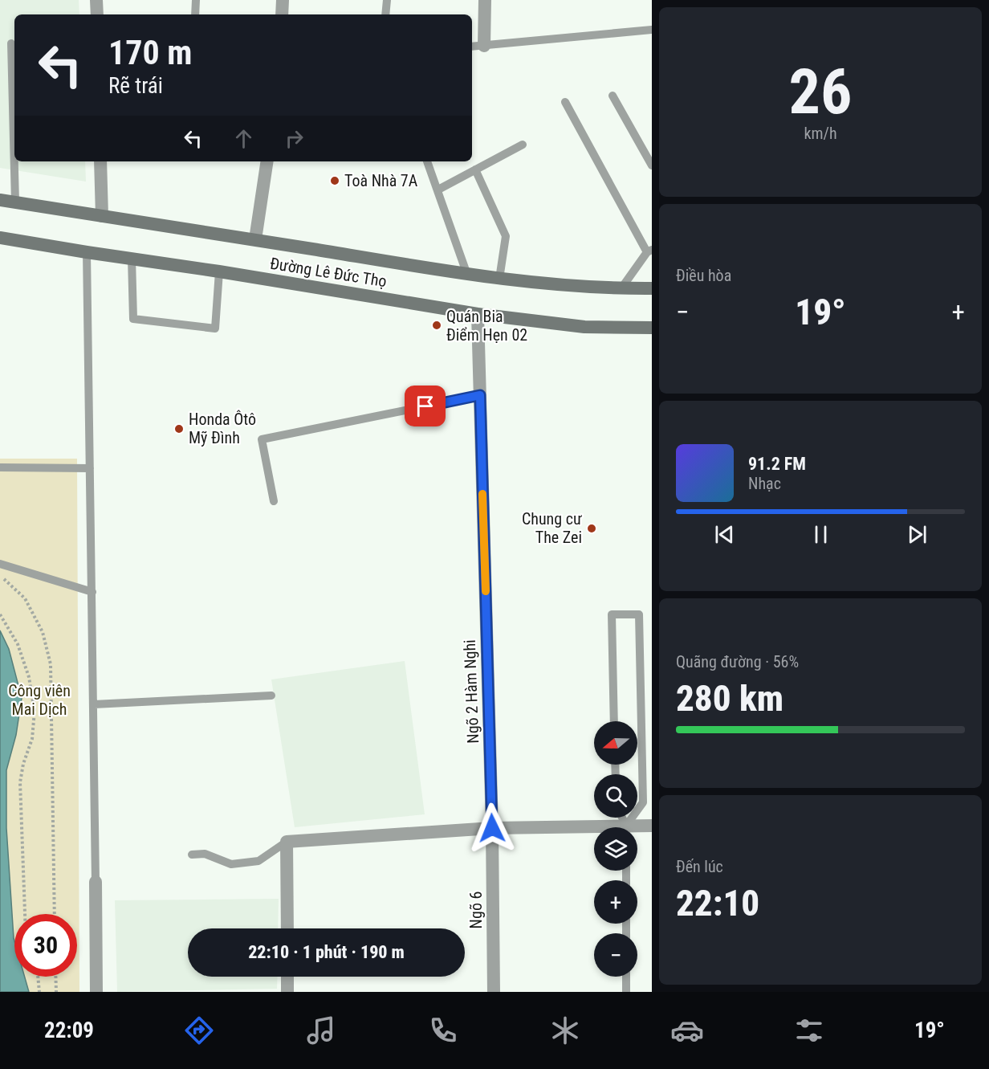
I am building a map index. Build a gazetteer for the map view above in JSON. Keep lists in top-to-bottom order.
{
  "streets": {
    "main road": ["Đường Lê Đức Thọ"],
    "street": ["Ngõ 2 Hàm Nghi", "Ngõ 6"]
  },
  "crossings": [
    ["Đường Lê Đức Thọ", "Ngõ 2 Hàm Nghi"],
    ["Ngõ 2 Hàm Nghi", "Ngõ 6"]
  ],
  "parks": ["Công viên Mai Dịch"],
  "places": [
    "Toà Nhà 7A",
    "Quán Bia Điểm Hẹn 02",
    "Honda Ôtô Mỹ Đình",
    "Chung cư The Zei"
  ],
  "north": "left",
  "page": {
    "tile": [
      ["26", "km/h"],
      "Điều hòa",
      ["Quãng đường · 56%", "280 km"],
      ["Đến lúc", "22:10"]
    ],
    "turn": ["170 m", "Rẽ trái"],
    "heat": ["−", "19°", "+"],
    "song": ["91.2 FM", "Nhạc"],
    "map_buttons": ["+", "−"],
    "limit": "30",
    "trip": "22:10 · 1 phút · 190 m",
    "tabs": ["22:09", "19°"]
  }
}
